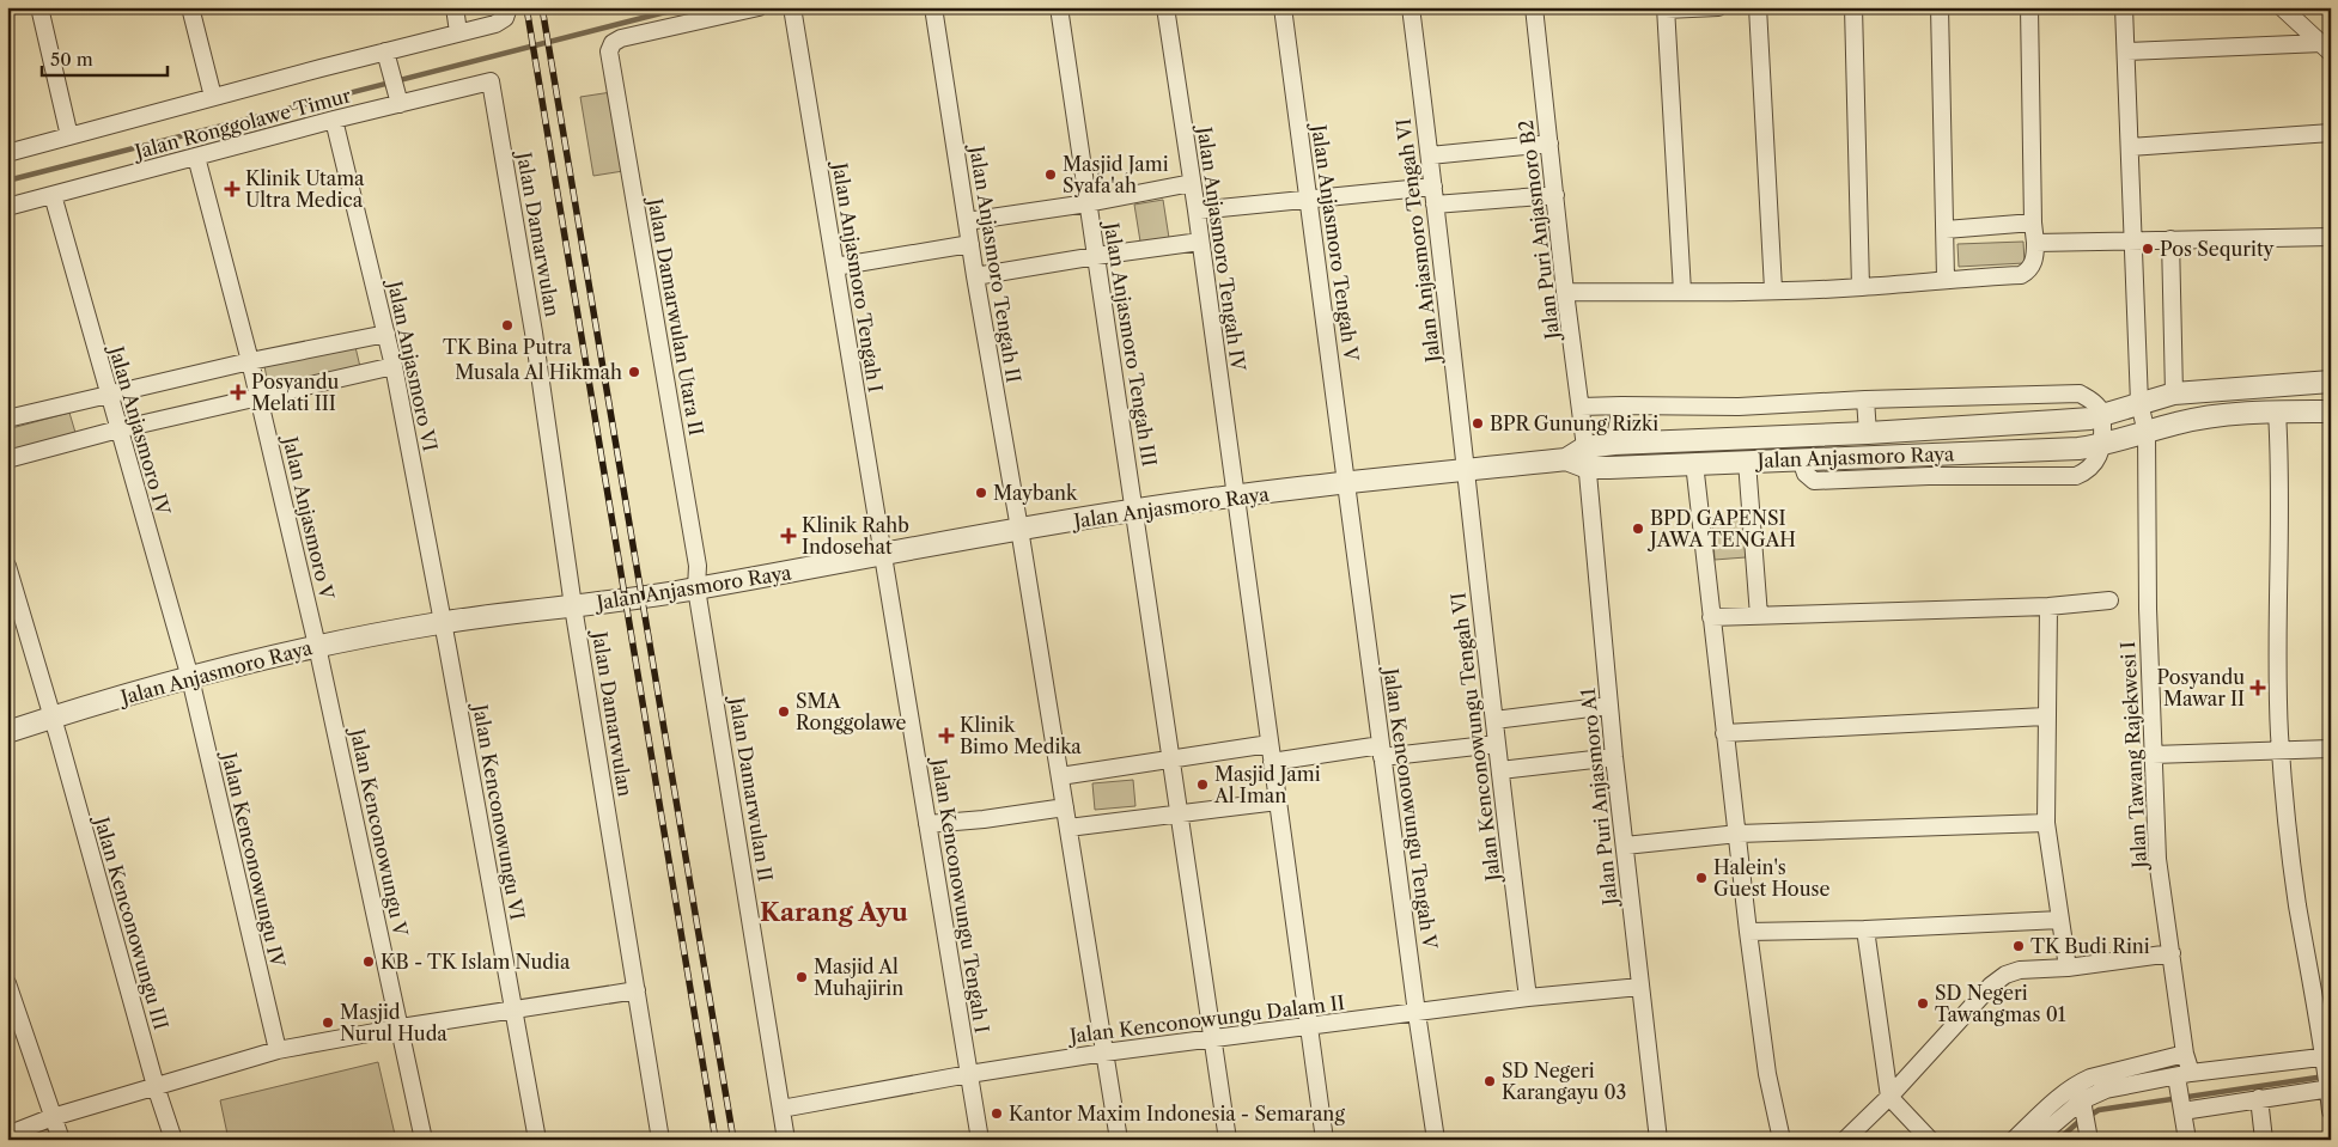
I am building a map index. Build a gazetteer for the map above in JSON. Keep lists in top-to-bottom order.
{
  "streets": {
    "street": [
      "Jalan Ronggolawe Timur",
      "Jalan Puri Anjasmoro B2",
      "Jalan Damarwulan",
      "Jalan Anjasmoro Tengah VI",
      "Jalan Anjasmoro Tengah V",
      "Jalan Anjasmoro Tengah IV",
      "Jalan Anjasmoro Tengah II",
      "Jalan Anjasmoro Tengah I",
      "Jalan Damarwulan Utara II",
      "Jalan Anjasmoro Tengah III",
      "Jalan Anjasmoro VI",
      "Jalan Anjasmoro IV",
      "Jalan Anjasmoro Raya",
      "Jalan Anjasmoro V",
      "Jalan Kenconowungu Tengah VI",
      "Jalan Tawang Rajekwesi I",
      "Jalan Damarwulan II",
      "Jalan Puri Anjasmoro A1",
      "Jalan Kenconowungu Tengah V",
      "Jalan Kenconowungu VI",
      "Jalan Kenconowungu V",
      "Jalan Kenconowungu IV",
      "Jalan Kenconowungu Tengah I",
      "Jalan Kenconowungu III",
      "Jalan Kenconowungu Dalam II"
    ]
  },
  "crossings": [
    ["Jalan Ronggolawe Timur", "Jalan Damarwulan"],
    ["Jalan Ronggolawe Timur", "Jalan Anjasmoro VI"],
    ["Jalan Ronggolawe Timur", "Jalan Anjasmoro IV"],
    ["Jalan Ronggolawe Timur", "Jalan Anjasmoro V"],
    ["Jalan Puri Anjasmoro B2", "Jalan Anjasmoro Raya"],
    ["Jalan Puri Anjasmoro B2", "Jalan Puri Anjasmoro A1"],
    ["Jalan Damarwulan", "Jalan Anjasmoro Raya"],
    ["Jalan Anjasmoro Tengah VI", "Jalan Anjasmoro Raya"],
    ["Jalan Anjasmoro Tengah VI", "Jalan Kenconowungu Tengah VI"],
    ["Jalan Anjasmoro Tengah V", "Jalan Anjasmoro Raya"],
    ["Jalan Anjasmoro Tengah V", "Jalan Kenconowungu Tengah V"],
    ["Jalan Anjasmoro Tengah IV", "Jalan Anjasmoro Raya"],
    ["Jalan Anjasmoro Tengah IV", "Jalan Kenconowungu Dalam II"],
    ["Jalan Anjasmoro Tengah II", "Jalan Anjasmoro Raya"],
    ["Jalan Anjasmoro Tengah II", "Jalan Kenconowungu Dalam II"],
    ["Jalan Anjasmoro Tengah I", "Jalan Anjasmoro Raya"],
    ["Jalan Anjasmoro Tengah I", "Jalan Kenconowungu Tengah I"],
    ["Jalan Damarwulan Utara II", "Jalan Anjasmoro Raya"],
    ["Jalan Damarwulan Utara II", "Jalan Damarwulan II"],
    ["Jalan Anjasmoro Tengah III", "Jalan Anjasmoro Raya"],
    ["Jalan Anjasmoro Tengah III", "Jalan Kenconowungu Dalam II"],
    ["Jalan Anjasmoro VI", "Jalan Anjasmoro Raya"],
    ["Jalan Anjasmoro VI", "Jalan Kenconowungu VI"],
    ["Jalan Anjasmoro IV", "Jalan Anjasmoro Raya"],
    ["Jalan Anjasmoro IV", "Jalan Kenconowungu IV"],
    ["Jalan Anjasmoro Raya", "Jalan Anjasmoro V"],
    ["Jalan Anjasmoro Raya", "Jalan Kenconowungu Tengah VI"],
    ["Jalan Anjasmoro Raya", "Jalan Tawang Rajekwesi I"],
    ["Jalan Anjasmoro Raya", "Jalan Damarwulan II"],
    ["Jalan Anjasmoro Raya", "Jalan Puri Anjasmoro A1"],
    ["Jalan Anjasmoro Raya", "Jalan Kenconowungu Tengah V"],
    ["Jalan Anjasmoro Raya", "Jalan Kenconowungu VI"],
    ["Jalan Anjasmoro Raya", "Jalan Kenconowungu V"],
    ["Jalan Anjasmoro Raya", "Jalan Kenconowungu IV"],
    ["Jalan Anjasmoro Raya", "Jalan Kenconowungu Tengah I"],
    ["Jalan Anjasmoro Raya", "Jalan Kenconowungu III"],
    ["Jalan Anjasmoro V", "Jalan Kenconowungu V"],
    ["Jalan Kenconowungu Tengah VI", "Jalan Kenconowungu Dalam II"],
    ["Jalan Damarwulan II", "Jalan Kenconowungu Dalam II"],
    ["Jalan Puri Anjasmoro A1", "Jalan Kenconowungu Dalam II"],
    ["Jalan Kenconowungu Tengah V", "Jalan Kenconowungu Dalam II"],
    ["Jalan Kenconowungu Tengah I", "Jalan Kenconowungu Dalam II"]
  ],
  "districts": ["Karang Ayu"],
  "places": {
    "other": [
      "Masjid Jami Syafa'ah",
      "Pos Sequrity",
      "TK Bina Putra",
      "Musala Al Hikmah",
      "BPR Gunung Rizki",
      "Maybank",
      "BPD GAPENSI JAWA TENGAH",
      "SMA Ronggolawe",
      "Masjid Jami Al Iman",
      "Halein's Guest House",
      "TK Budi Rini",
      "KB - TK Islam Nudia",
      "Masjid Al Muhajirin",
      "SD Negeri Tawangmas 01",
      "Masjid Nurul Huda",
      "SD Negeri Karangayu 03",
      "Kantor Maxim Indonesia - Semarang"
    ],
    "health": [
      "Klinik Utama Ultra Medica",
      "Posyandu Melati III",
      "Klinik Rahb Indosehat",
      "Posyandu Mawar II",
      "Klinik Bimo Medika"
    ]
  },
  "scale_bar": "50 m"
}
